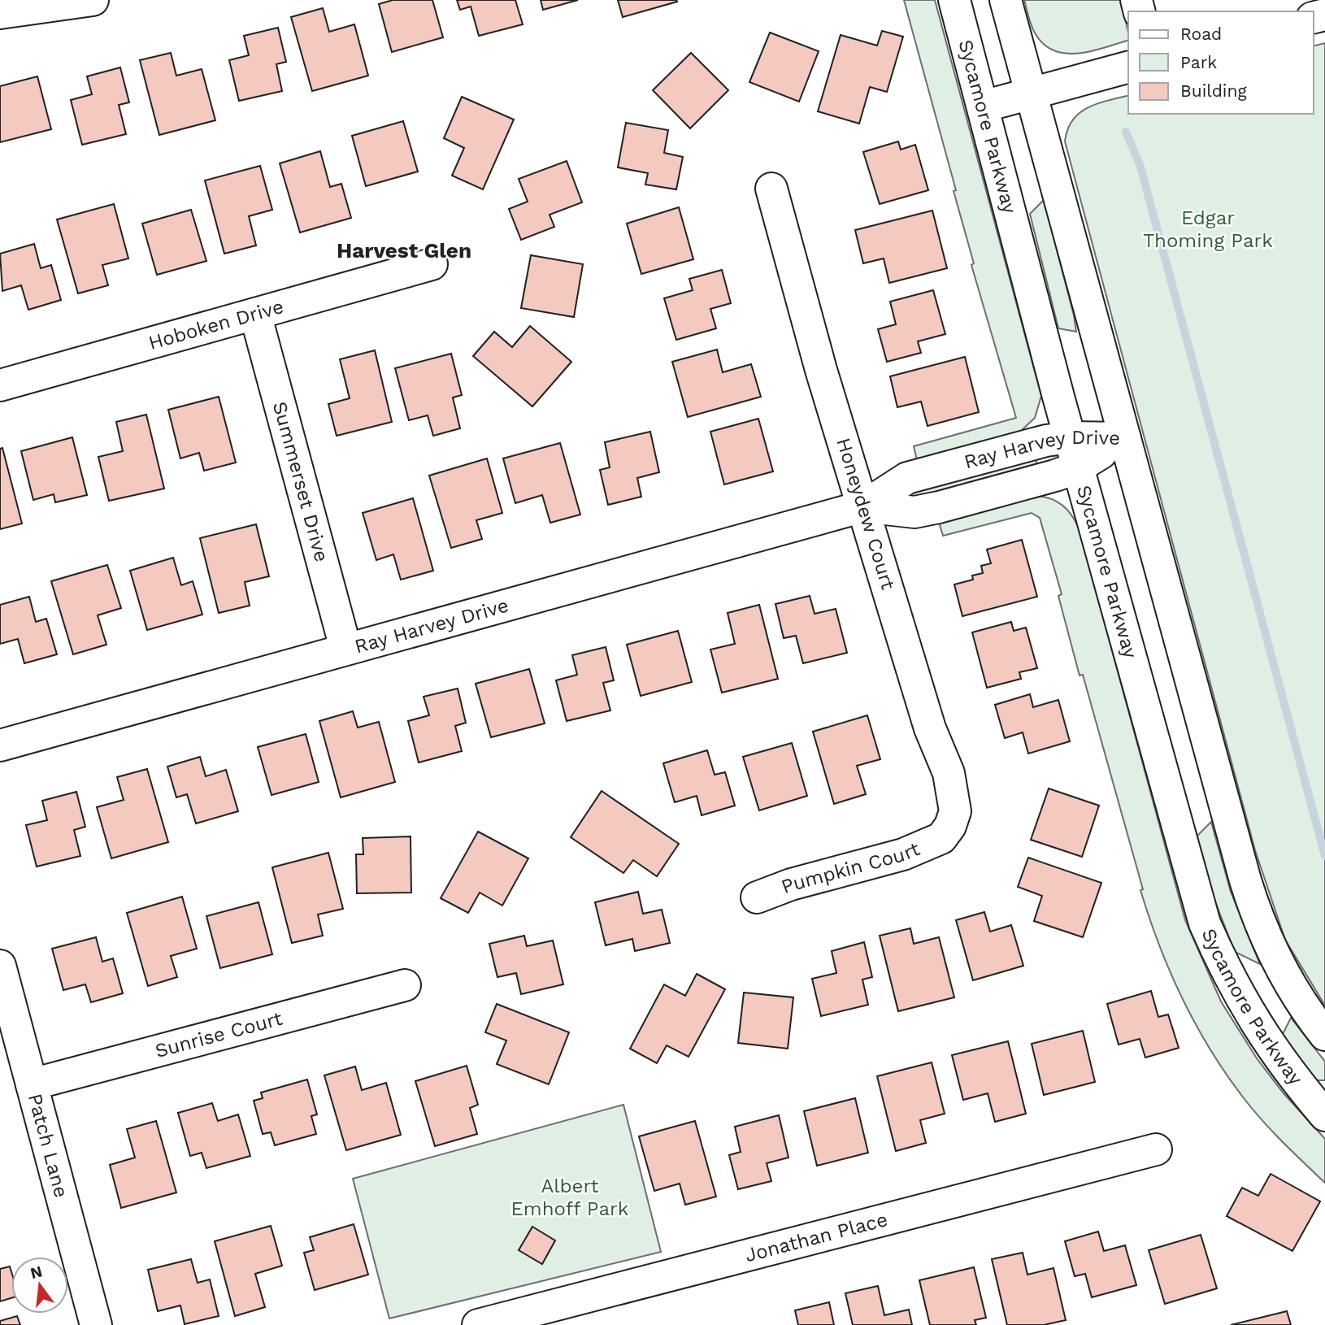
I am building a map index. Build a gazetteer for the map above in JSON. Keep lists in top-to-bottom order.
{
  "streets": {
    "street": [
      "Sycamore Parkway",
      "Hoboken Drive",
      "Ray Harvey Drive",
      "Summerset Drive",
      "Honeydew Court",
      "Pumpkin Court",
      "Sunrise Court",
      "Patch Lane",
      "Jonathan Place"
    ]
  },
  "crossings": [
    ["Sycamore Parkway", "Ray Harvey Drive"],
    ["Hoboken Drive", "Summerset Drive"],
    ["Ray Harvey Drive", "Summerset Drive"],
    ["Ray Harvey Drive", "Honeydew Court"],
    ["Honeydew Court", "Pumpkin Court"],
    ["Sunrise Court", "Patch Lane"]
  ],
  "districts": ["Harvest Glen"],
  "parks": ["Edgar Thoming Park", "Albert Emhoff Park"],
  "legend": ["Road", "Park", "Building"],
  "north": "top"
}
